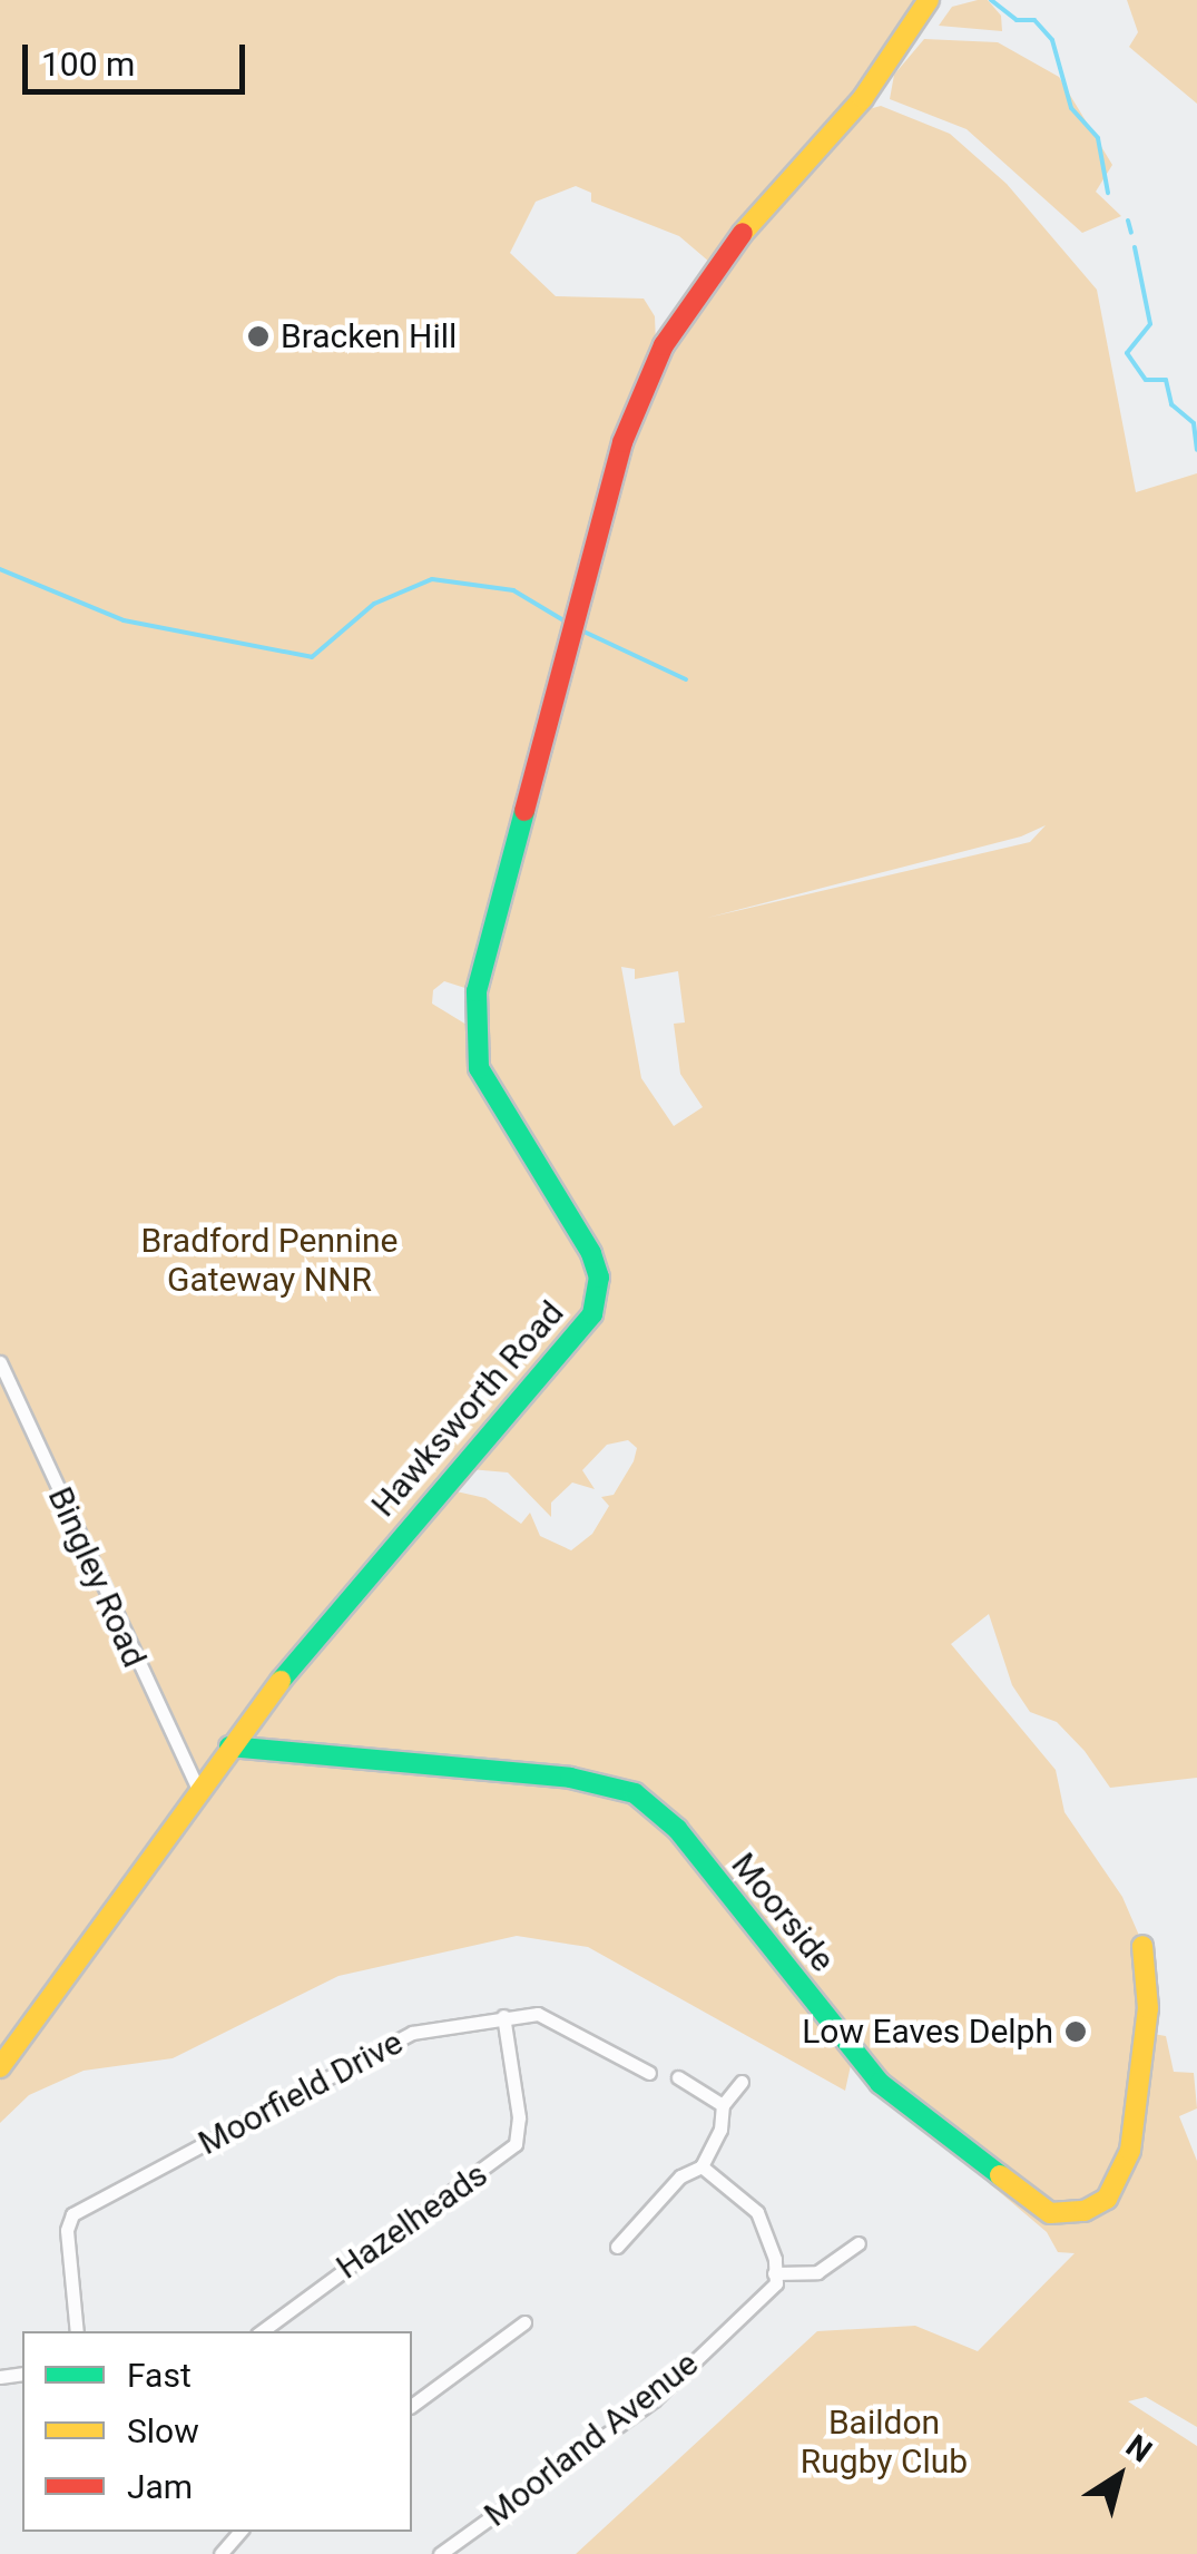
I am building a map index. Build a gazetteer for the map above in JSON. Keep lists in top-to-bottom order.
{
  "streets": {
    "street": [
      "Hawksworth Road",
      "Bingley Road",
      "Moorside",
      "Moorfield Drive",
      "Hazelheads",
      "Moorland Avenue"
    ]
  },
  "crossings": [
    ["Hawksworth Road", "Bingley Road"],
    ["Hawksworth Road", "Moorside"],
    ["Moorfield Drive", "Hazelheads"]
  ],
  "parks": ["Bradford Pennine Gateway NNR", "Baildon Rugby Club"],
  "places": ["Bracken Hill", "Low Eaves Delph"],
  "legend": ["Fast", "Slow", "Jam"],
  "scale_bar": "100 m",
  "north": "top right"
}
